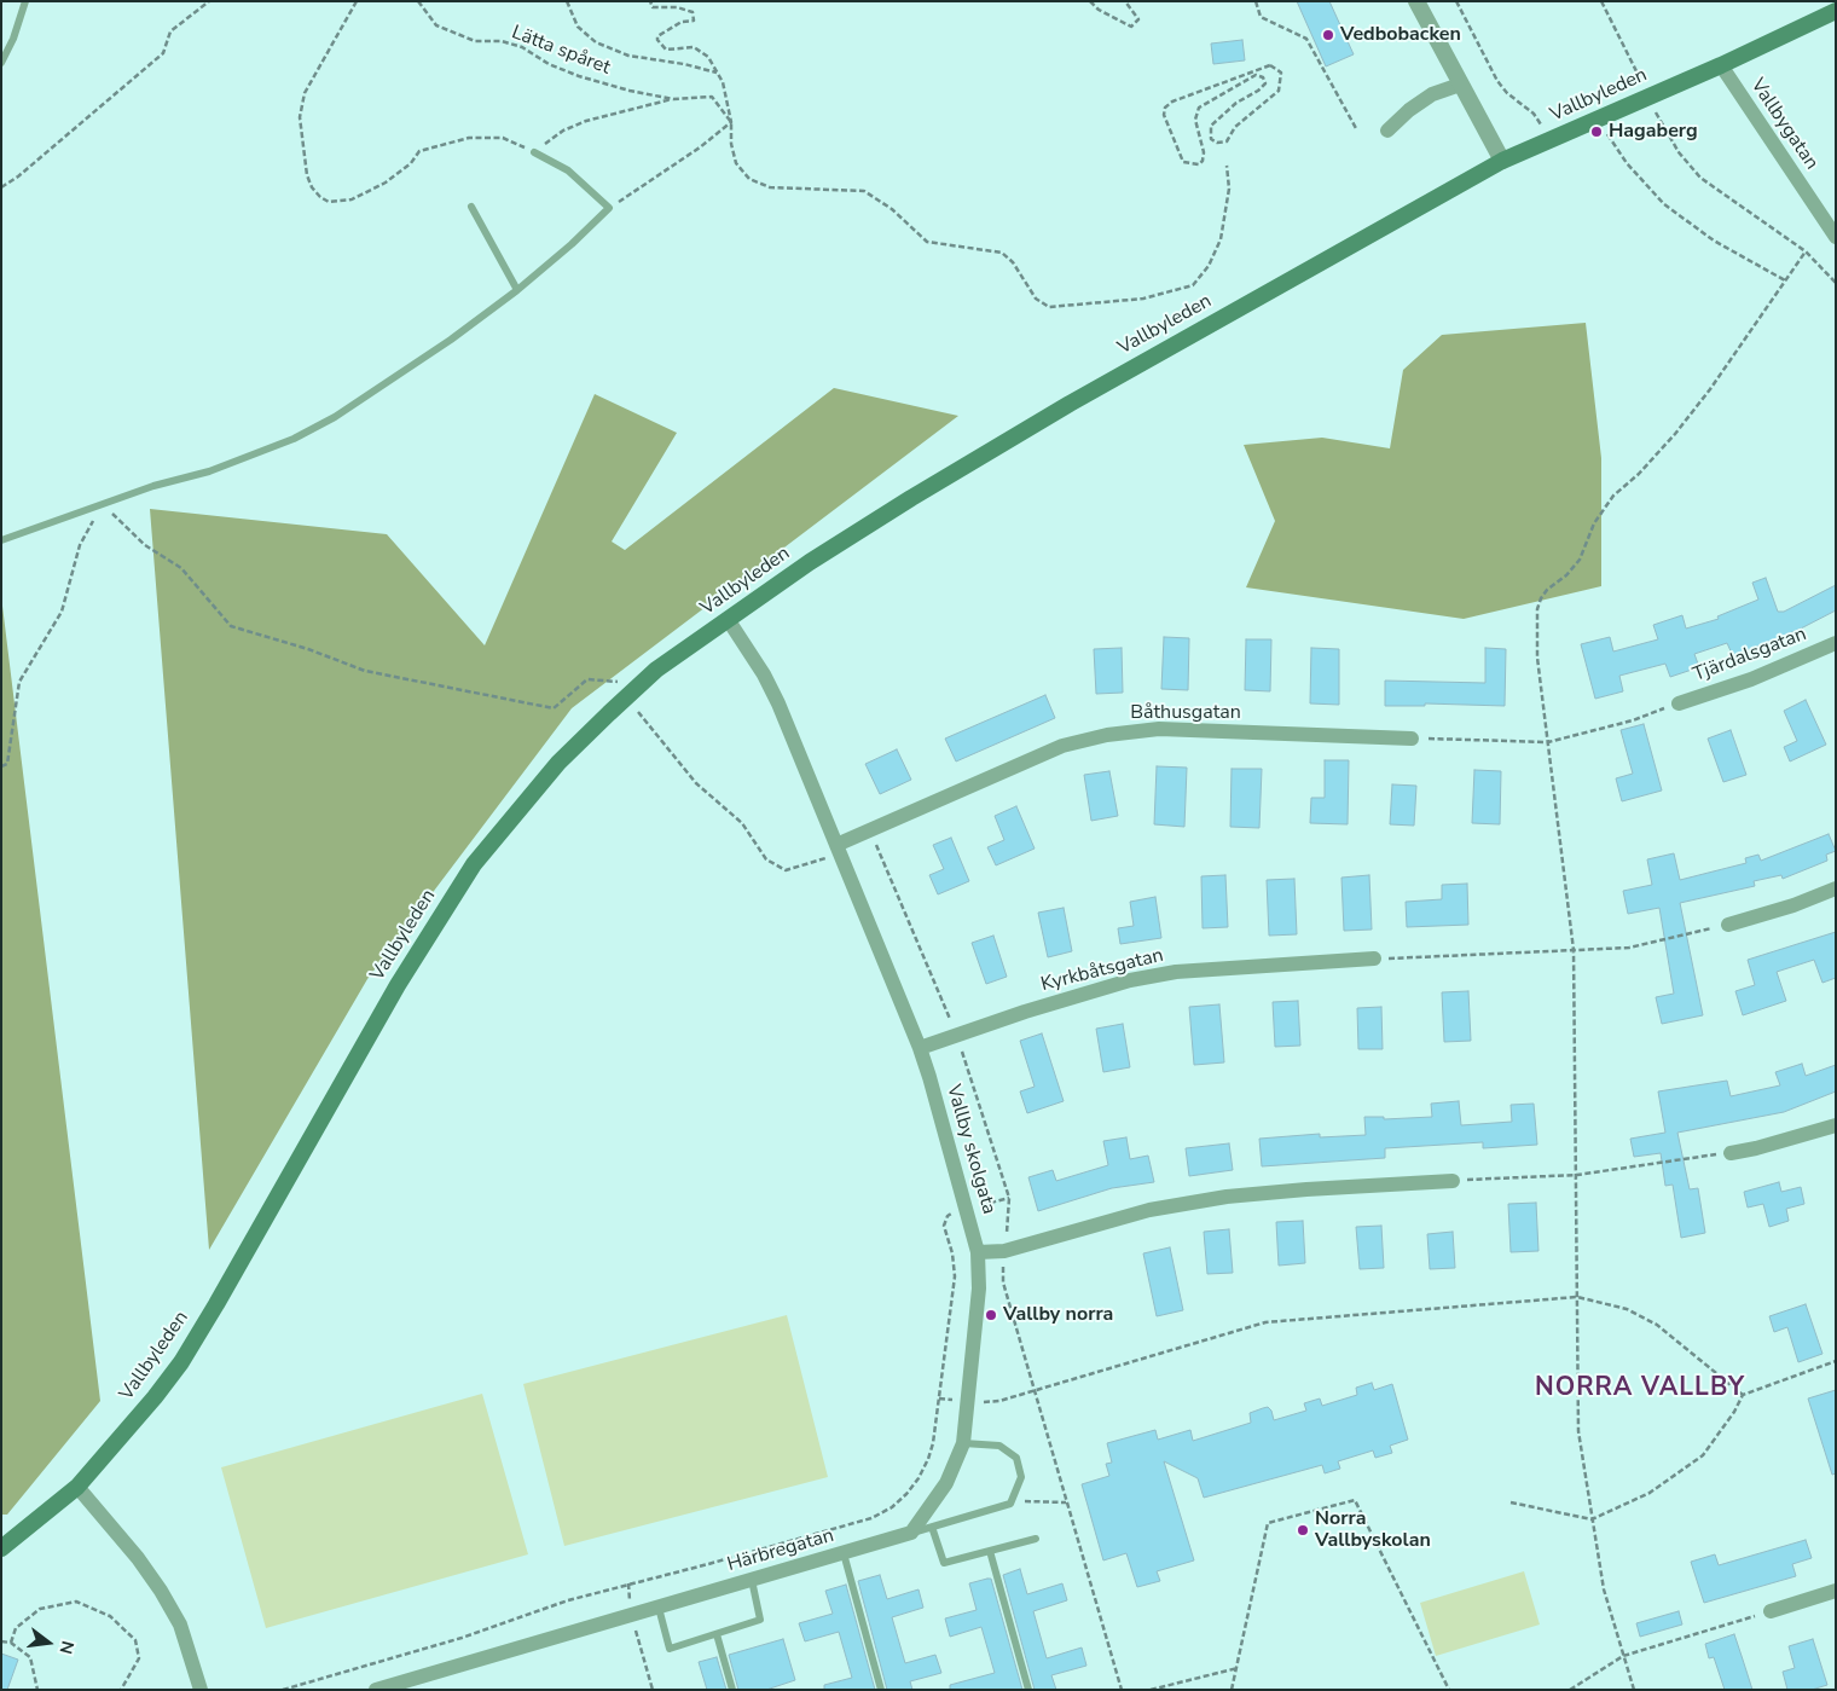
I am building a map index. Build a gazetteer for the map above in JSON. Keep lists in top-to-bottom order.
{
  "streets": {
    "main road": ["Vallbyleden"],
    "street": [
      "Vallbygatan",
      "Tjärdalsgatan",
      "Båthusgatan",
      "Kyrkbåtsgatan",
      "Vallby skolgata",
      "Härbregatan"
    ],
    "path": ["Lätta spåret"]
  },
  "crossings": [
    ["Vallbyleden", "Vallbygatan"],
    ["Vallbyleden", "Vallby skolgata"],
    ["Båthusgatan", "Vallby skolgata"],
    ["Kyrkbåtsgatan", "Vallby skolgata"]
  ],
  "districts": ["NORRA VALLBY"],
  "places": [
    "Vedbobacken",
    "Hagaberg",
    "Vallby norra",
    "Norra Vallbyskolan"
  ],
  "north": "right"
}
